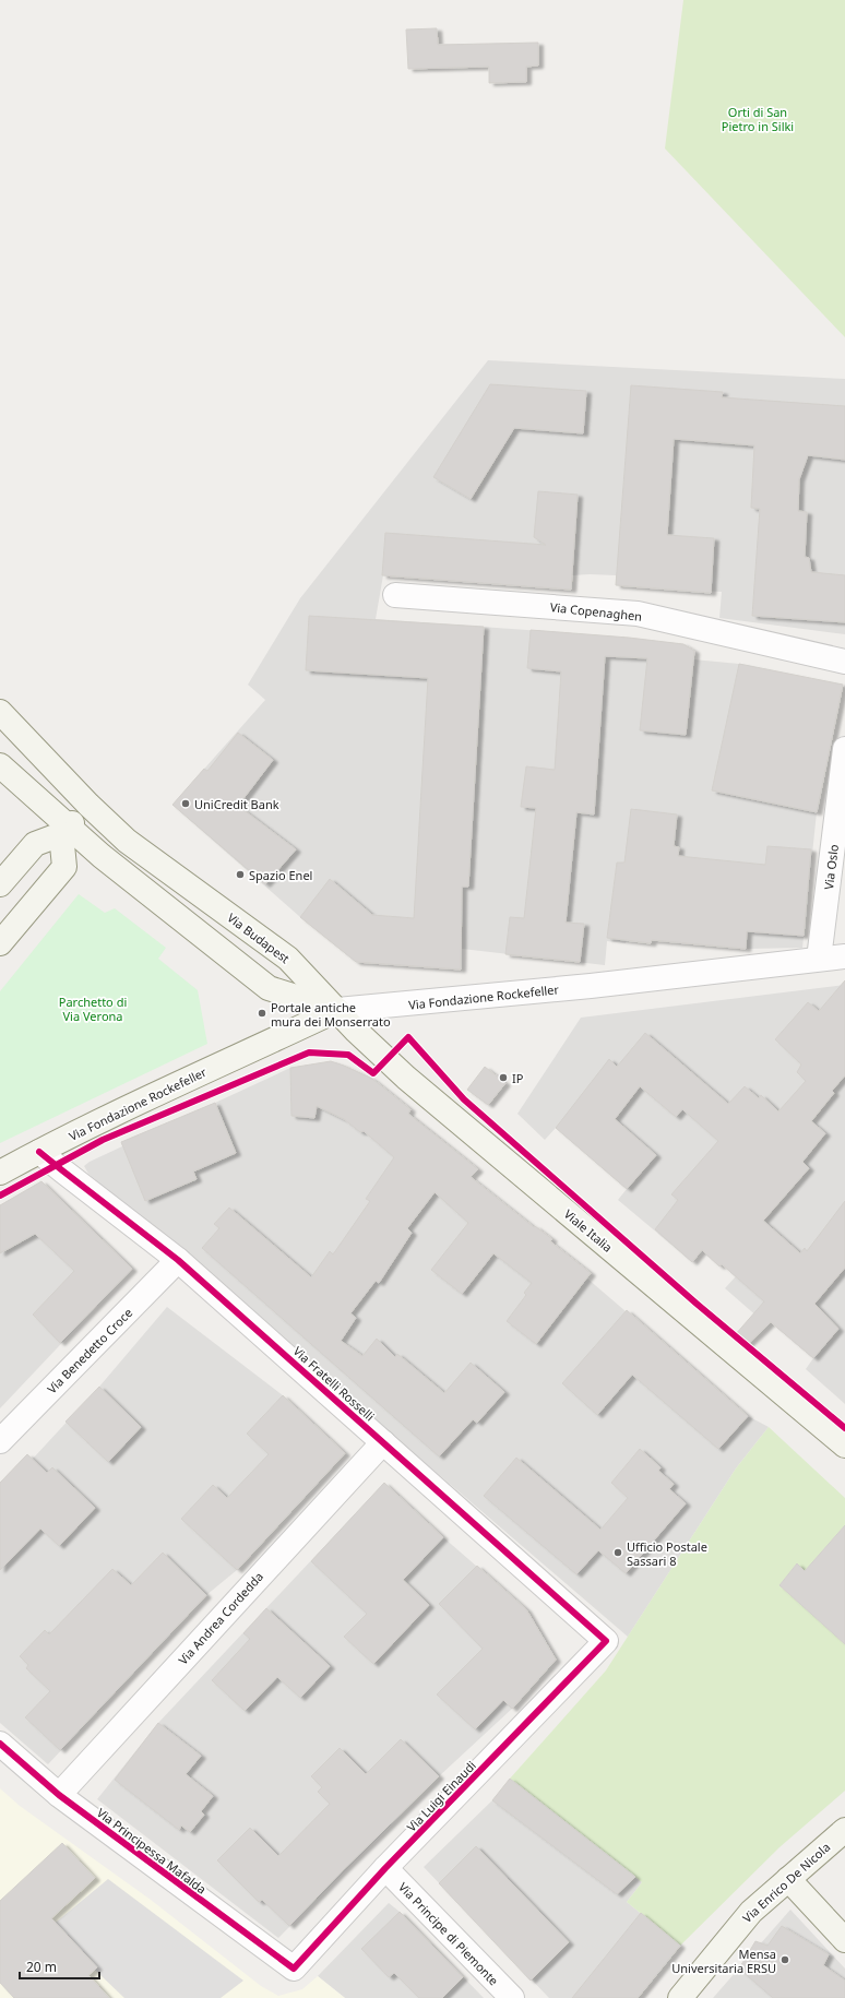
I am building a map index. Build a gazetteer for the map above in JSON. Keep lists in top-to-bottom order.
{
  "streets": {
    "street": [
      "Via Copenaghen",
      "Via Oslo",
      "Via Budapest",
      "Via Fondazione Rockefeller",
      "Viale Italia",
      "Via Benedetto Croce",
      "Via Fratelli Rosselli",
      "Via Andrea Cordedda",
      "Via Luigi Einaudi",
      "Via Principessa Mafalda",
      "Via Enrico De Nicola",
      "Via Principe di Piemonte"
    ]
  },
  "crossings": [
    ["Via Oslo", "Via Fondazione Rockefeller"],
    ["Via Budapest", "Via Fondazione Rockefeller"],
    ["Via Budapest", "Viale Italia"],
    ["Via Fondazione Rockefeller", "Viale Italia"],
    ["Via Fondazione Rockefeller", "Via Fratelli Rosselli"],
    ["Via Benedetto Croce", "Via Fratelli Rosselli"],
    ["Via Fratelli Rosselli", "Via Andrea Cordedda"],
    ["Via Fratelli Rosselli", "Via Luigi Einaudi"],
    ["Via Andrea Cordedda", "Via Principessa Mafalda"],
    ["Via Luigi Einaudi", "Via Principessa Mafalda"],
    ["Via Luigi Einaudi", "Via Principe di Piemonte"]
  ],
  "parks": ["Orti di San Pietro in Silki", "Parchetto di Via Verona"],
  "places": [
    "UniCredit Bank",
    "Spazio Enel",
    "Portale antiche mura dei Monserrato",
    "IP",
    "Ufficio Postale Sassari 8",
    "Mensa Universitaria ERSU"
  ],
  "scale_bar": "20 m"
}
